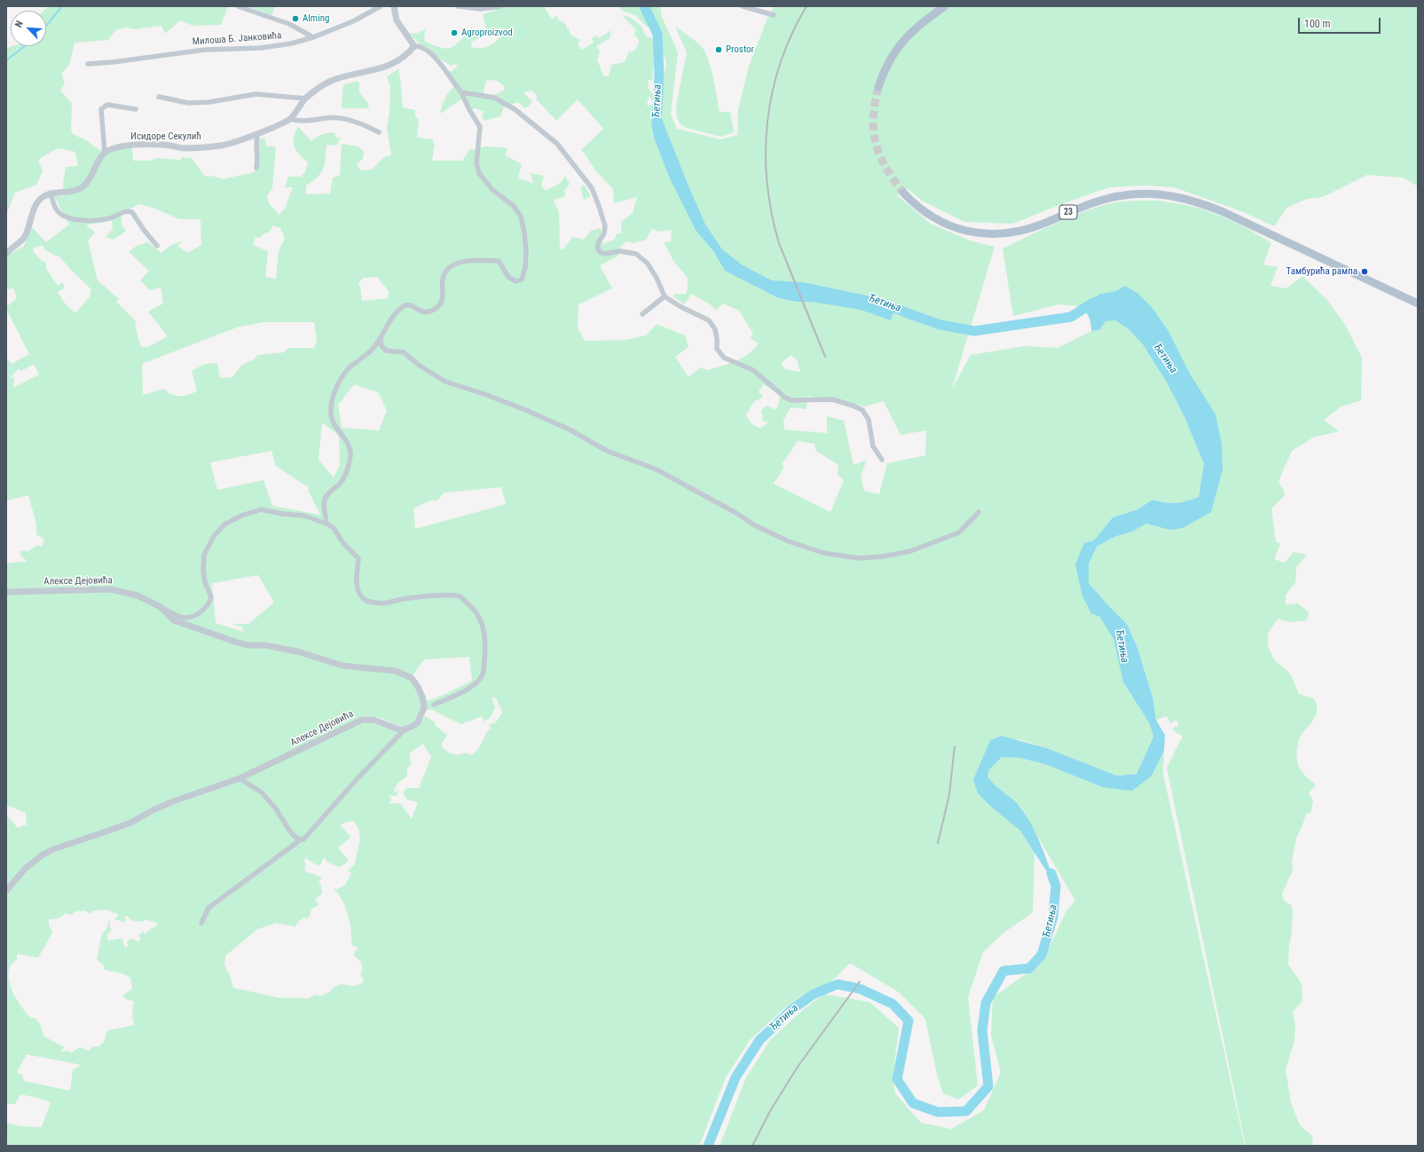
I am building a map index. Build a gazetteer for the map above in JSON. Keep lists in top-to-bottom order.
{
  "streets": {
    "main road": ["23"],
    "street": ["Милоша Б. Јанковића", "Исидоре Секулић", "Алексе Дејовића"]
  },
  "water": ["Ђетиња"],
  "places": [
    "Alming",
    "Agroproizvod",
    "Prostor",
    "Тамбурића рампа"
  ],
  "scale_bar": "100 m",
  "north": "top left"
}
